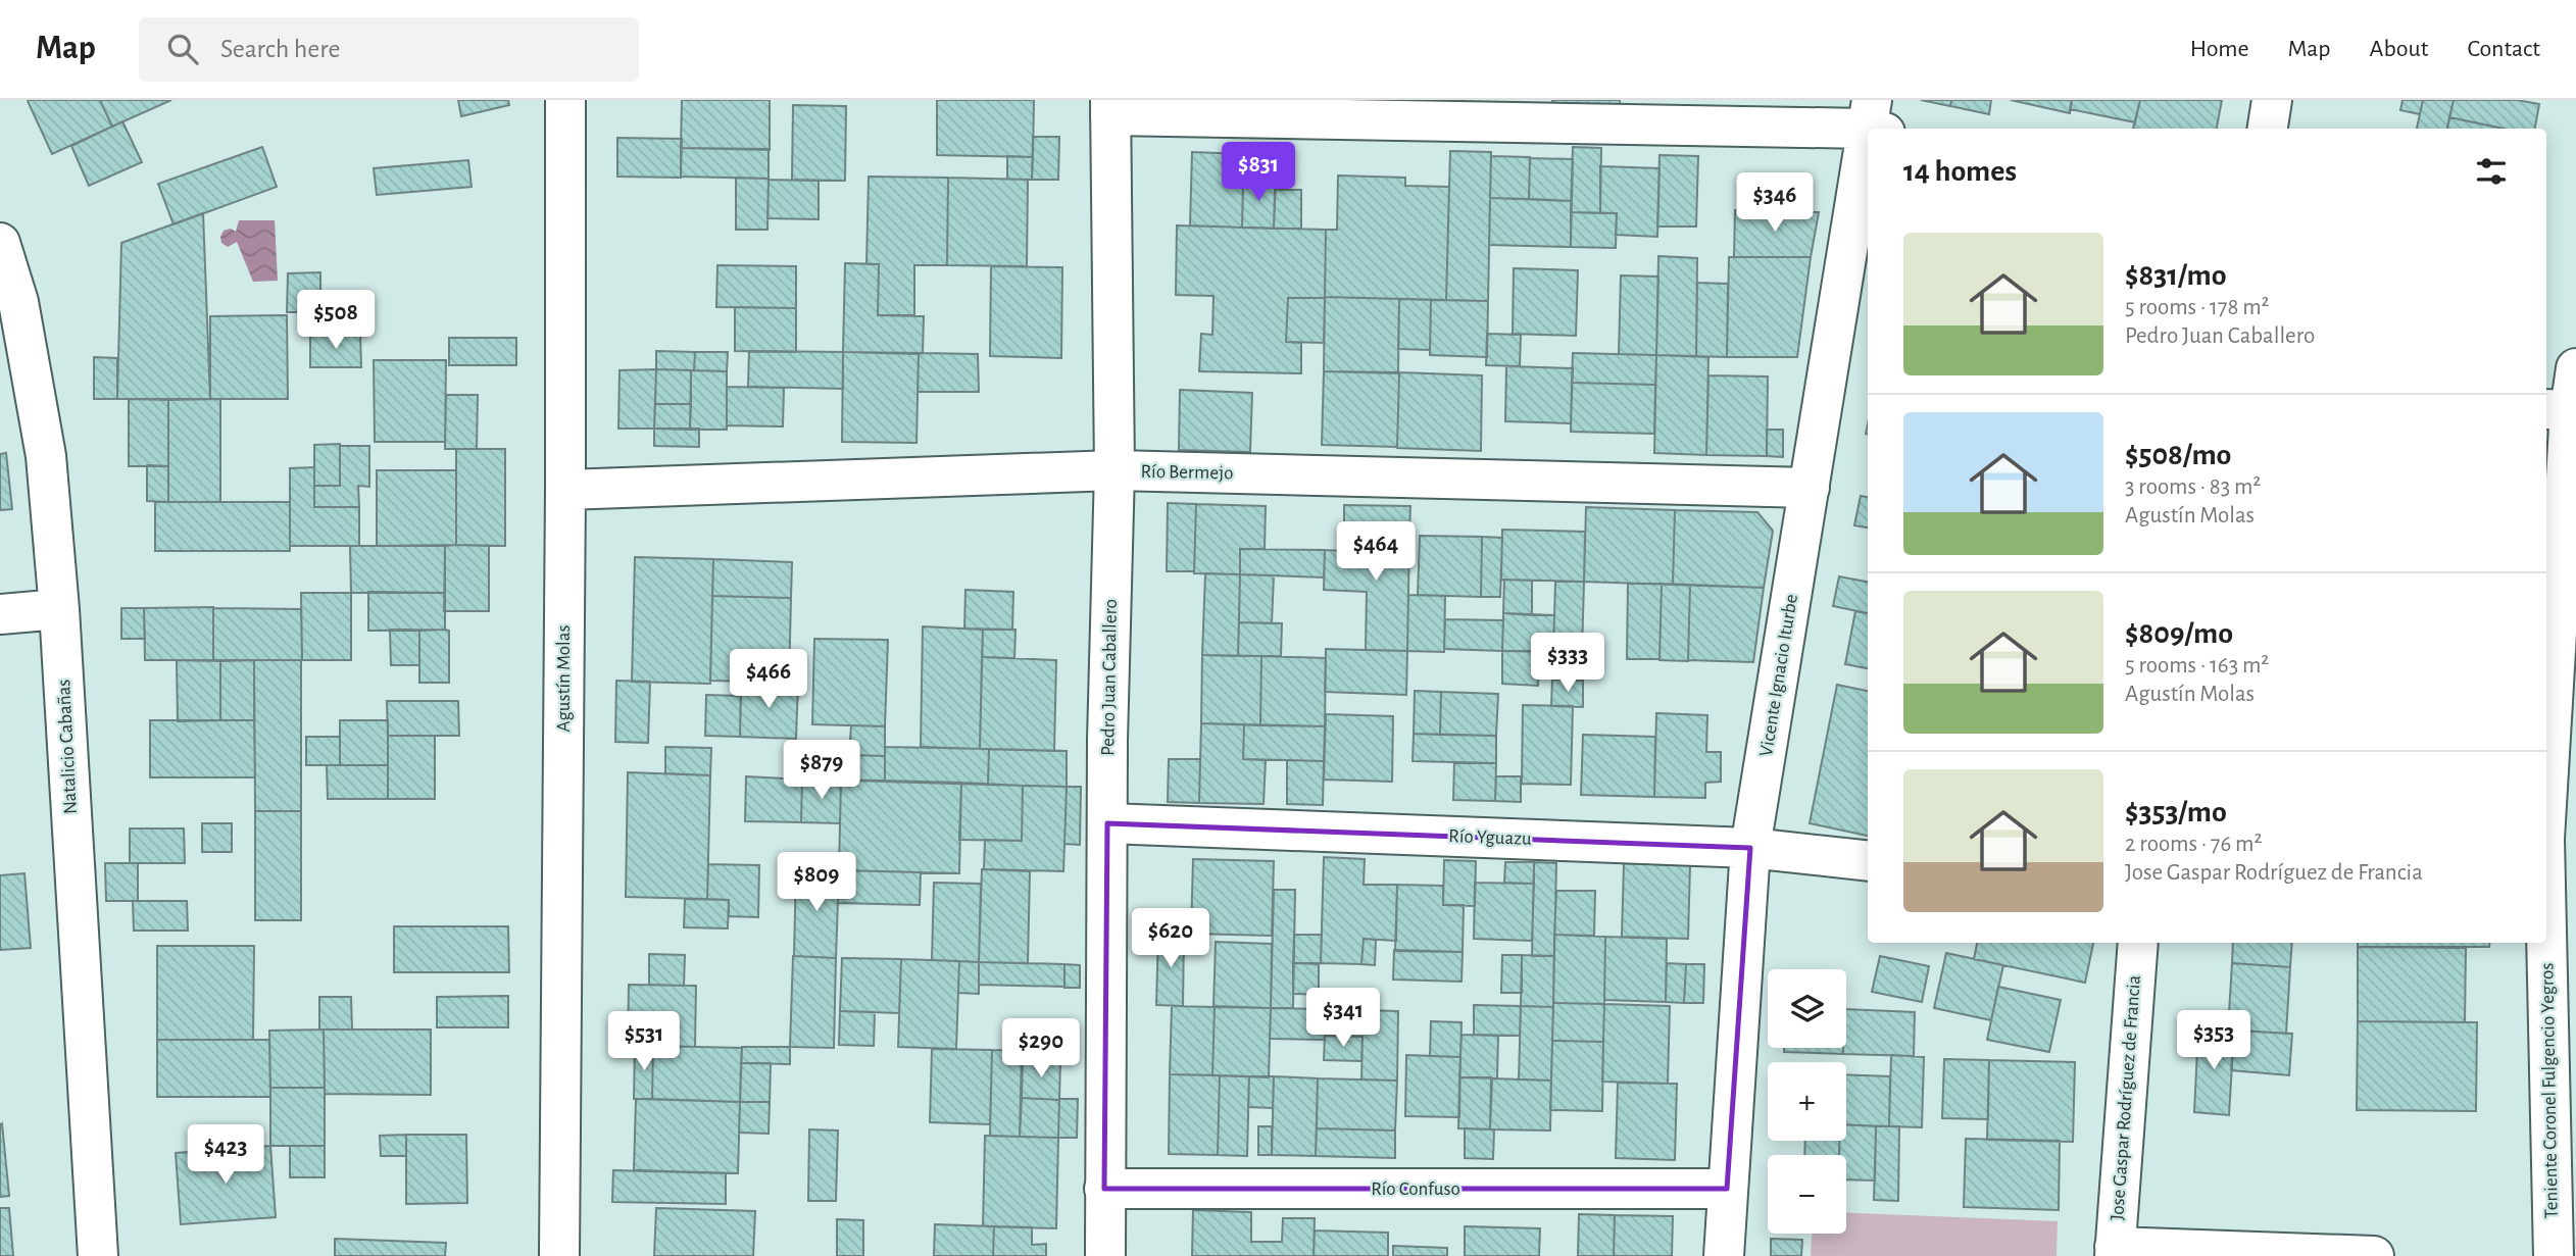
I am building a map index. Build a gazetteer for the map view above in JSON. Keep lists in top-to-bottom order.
{
  "streets": {
    "street": [
      "Río Bermejo",
      "Vicente Ignacio Iturbe",
      "Pedro Juan Caballero",
      "Agustín Molas",
      "Natalicio Cabañas",
      "Río Yguazu",
      "Teniente Coronel Fulgencio Yegros",
      "Jose Gaspar Rodríguez de Francia",
      "Río Confuso"
    ]
  },
  "crossings": [
    ["Río Bermejo", "Vicente Ignacio Iturbe"],
    ["Río Bermejo", "Pedro Juan Caballero"],
    ["Río Bermejo", "Agustín Molas"],
    ["Vicente Ignacio Iturbe", "Río Yguazu"],
    ["Vicente Ignacio Iturbe", "Río Confuso"],
    ["Pedro Juan Caballero", "Río Yguazu"],
    ["Pedro Juan Caballero", "Río Confuso"]
  ],
  "page": {
    "header": "Map",
    "search": "Search here",
    "nav": [
      "Home",
      "Map",
      "About",
      "Contact"
    ],
    "heading": "14 homes",
    "price": [
      "$831",
      "$346",
      "$508",
      "$464",
      "$333",
      "$466",
      "$879",
      "$809",
      "$620",
      "$341",
      "$353",
      "$531",
      "$290",
      "$423"
    ],
    "list": [
      {
        "name": "$831/mo",
        "note": "5 rooms · 178 m² · Pedro Juan Caballero"
      },
      {
        "name": "$508/mo",
        "note": "3 rooms · 83 m² · Agustín Molas"
      },
      {
        "name": "$809/mo",
        "note": "5 rooms · 163 m² · Agustín Molas"
      },
      {
        "name": "$353/mo",
        "note": "2 rooms · 76 m² · Jose Gaspar Rodríguez de Francia"
      }
    ],
    "map_buttons": ["+", "−"]
  }
}
